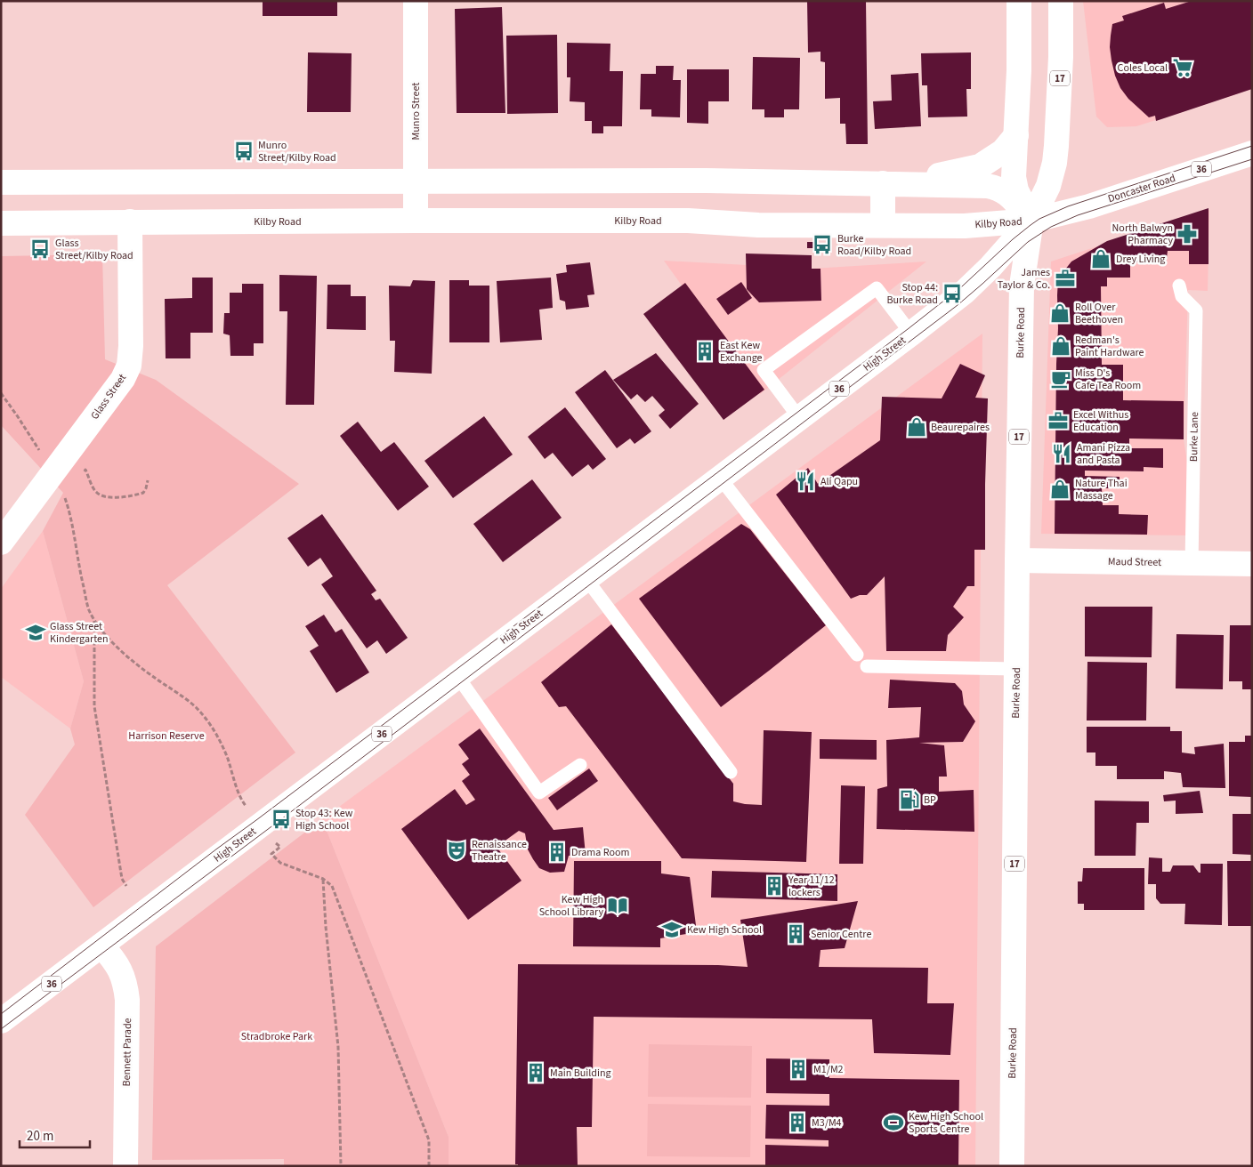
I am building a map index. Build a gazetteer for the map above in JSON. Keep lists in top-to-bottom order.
{
  "streets": {
    "street": [
      "17",
      "Munro Street",
      "36",
      "Doncaster Road",
      "Kilby Road",
      "Burke Road",
      "High Street",
      "Glass Street",
      "Maud Street",
      "Bennett Parade"
    ],
    "lane": ["Burke Lane"]
  },
  "crossings": [
    ["Munro Street", "Kilby Road"],
    ["Doncaster Road", "Kilby Road"],
    ["Doncaster Road", "Burke Road"],
    ["Doncaster Road", "High Street"],
    ["Kilby Road", "Burke Road"],
    ["Kilby Road", "High Street"],
    ["Kilby Road", "Glass Street"],
    ["Burke Road", "High Street"],
    ["Burke Road", "Maud Street"],
    ["High Street", "Bennett Parade"],
    ["Burke Lane", "Maud Street"]
  ],
  "parks": ["Harrison Reserve", "Stradbroke Park"],
  "places": {
    "supermarket": ["Coles Local"],
    "bus stop": [
      "Munro Street/Kilby Road",
      "Burke Road/Kilby Road",
      "Glass Street/Kilby Road",
      "Stop 44: Burke Road",
      "Stop 43: Kew High School"
    ],
    "pharmacy": ["North Balwyn Pharmacy"],
    "shop": [
      "Drey Living",
      "Roll Over Beethoven",
      "Redman's Paint Hardware",
      "Beaurepaires",
      "Nature Thai Massage"
    ],
    "office": ["James Taylor & Co.", "Excel Withus Education"],
    "building": [
      "East Kew Exchange",
      "Drama Room",
      "Year 11/12 lockers",
      "Senior Centre",
      "M1/M2",
      "Main Building",
      "M3/M4"
    ],
    "cafe": ["Miss D's Cafe Tea Room"],
    "restaurant": ["Amani Pizza and Pasta", "Ali Qapu"],
    "school or university": ["Glass Street Kindergarten", "Kew High School"],
    "fuel station": ["BP"],
    "theatre": ["Renaissance Theatre"],
    "library": ["Kew High School Library"],
    "sports": ["Kew High School Sports Centre"]
  },
  "scale_bar": "20 m"
}
